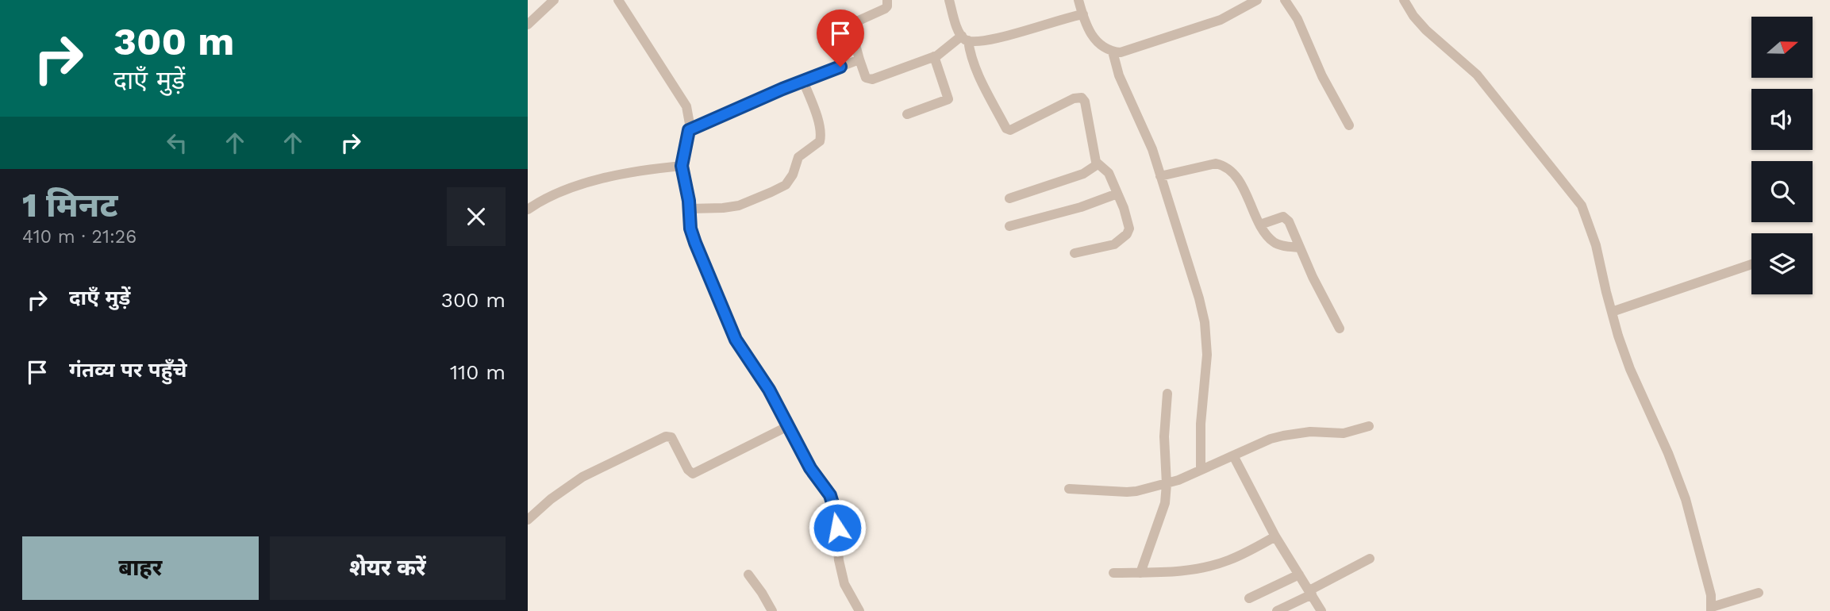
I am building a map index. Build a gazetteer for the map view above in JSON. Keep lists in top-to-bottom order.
{
  "north": "right",
  "page": {
    "turn": ["300 m", "दाएँ मुड़ें"],
    "heading": ["1 मिनट", "410 m · 21:26"],
    "list": [
      {
        "name": "दाएँ मुड़ें",
        "value": "300 m"
      },
      {
        "name": "गंतव्य पर पहुँचे",
        "value": "110 m"
      }
    ],
    "buttons": ["बाहर", "शेयर करें"]
  }
}
